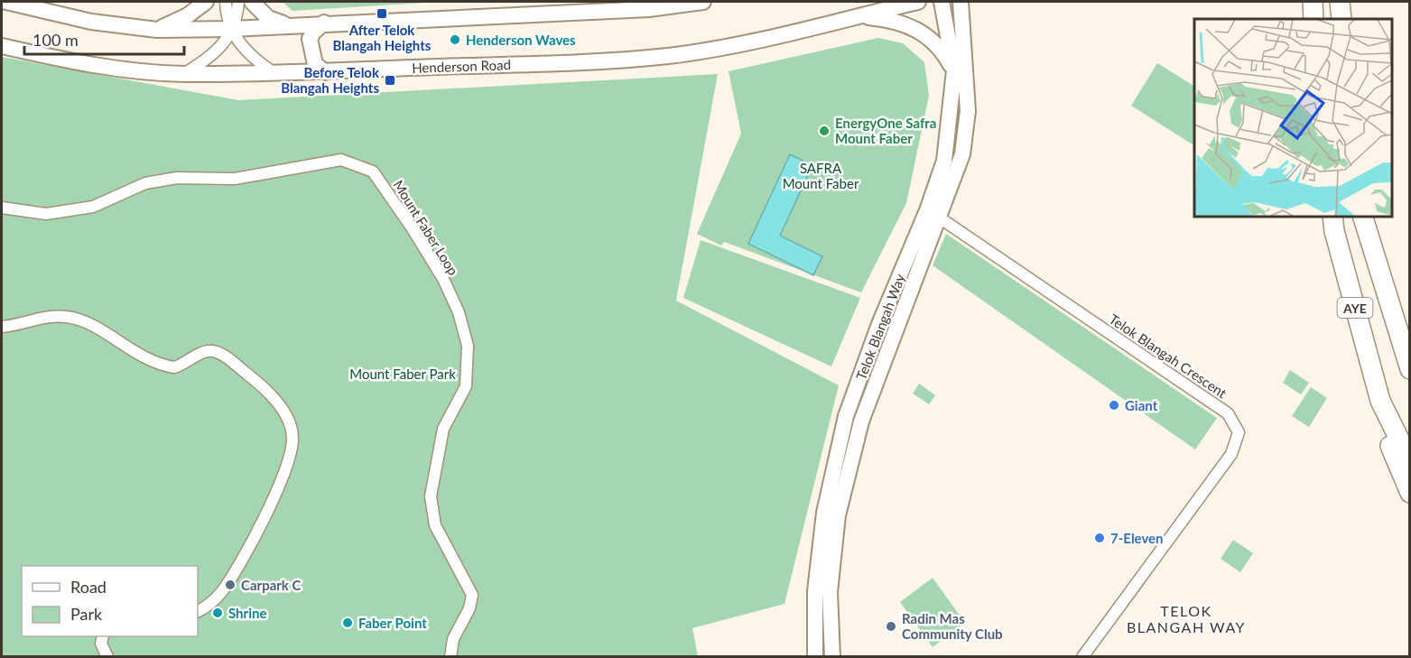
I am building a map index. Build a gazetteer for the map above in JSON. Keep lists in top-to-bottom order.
{
  "streets": {
    "highway": ["AYE"],
    "main road": ["Henderson Road", "Telok Blangah Way"],
    "street": ["Mount Faber Loop", "Telok Blangah Crescent"]
  },
  "crossings": [
    ["Telok Blangah Way", "Telok Blangah Crescent"]
  ],
  "districts": ["TELOK BLANGAH WAY"],
  "parks": ["SAFRA Mount Faber", "Mount Faber Park"],
  "places": {
    "transit": ["After Telok Blangah Heights", "Before Telok Blangah Heights"],
    "other": [
      "Henderson Waves",
      "EnergyOne Safra Mount Faber",
      "Giant",
      "7-Eleven",
      "Carpark C",
      "Shrine",
      "Faber Point",
      "Radin Mas Community Club"
    ]
  },
  "legend": ["Road", "Park"],
  "scale_bar": "100 m"
}
